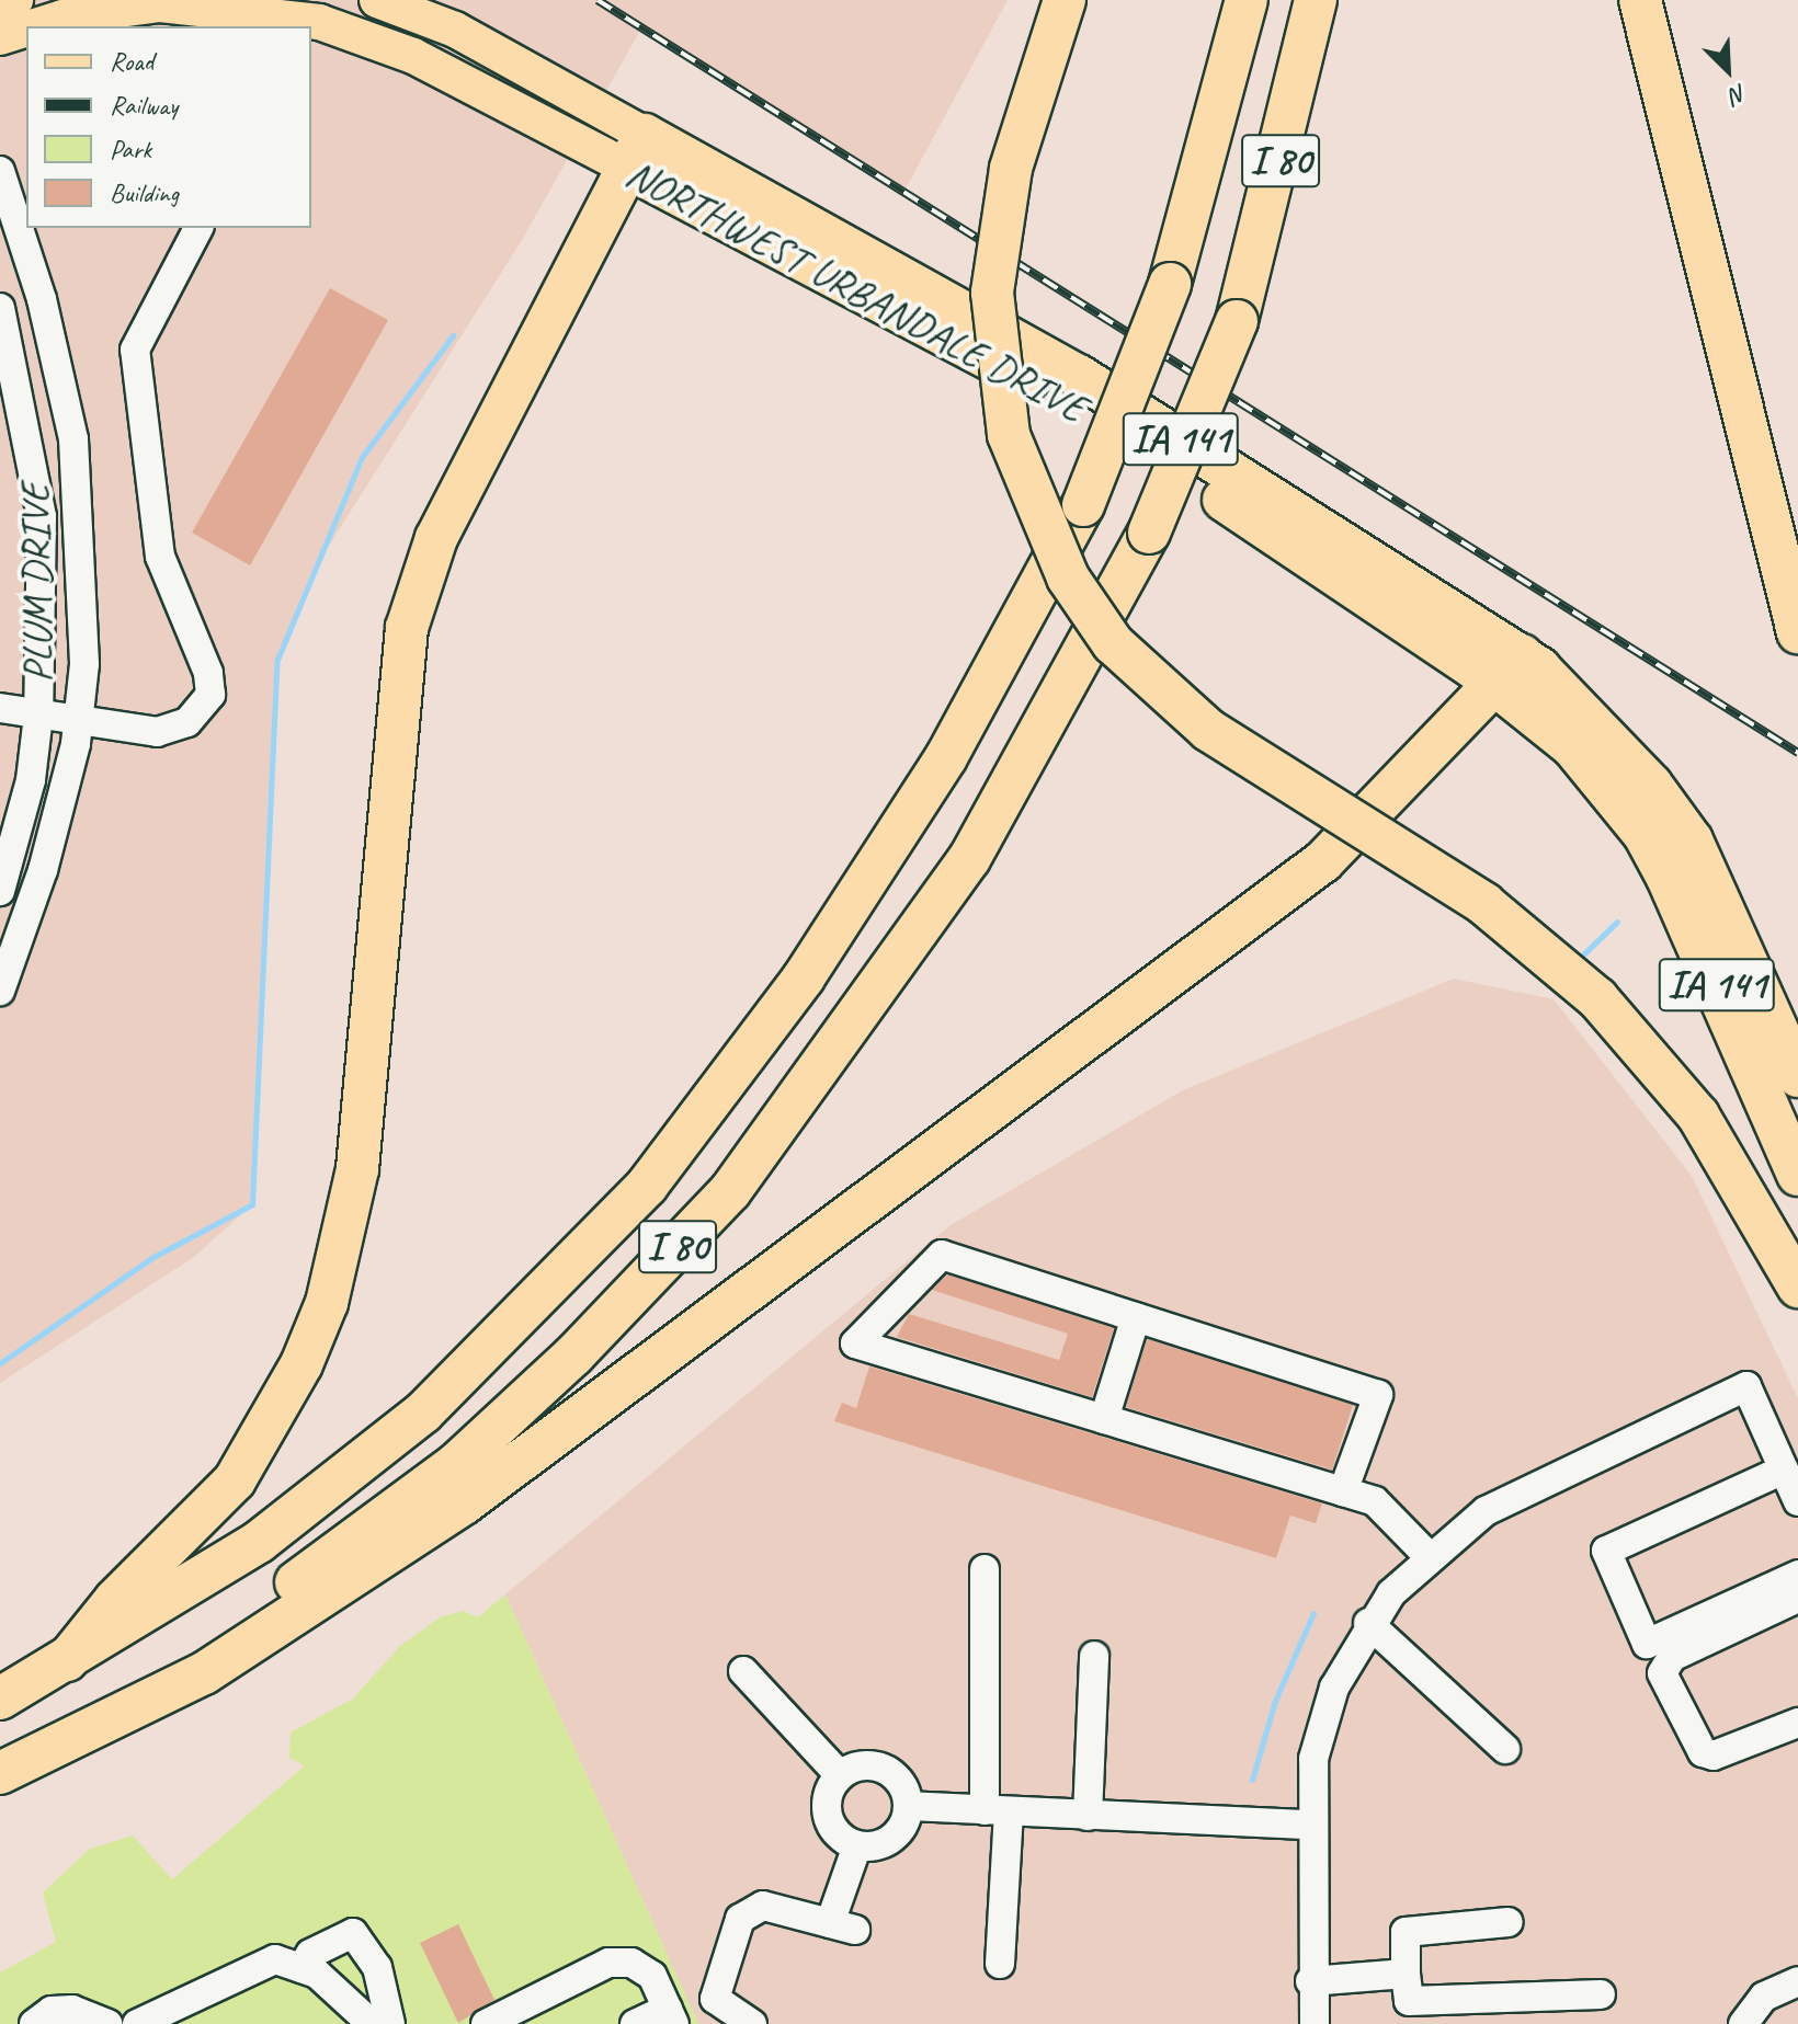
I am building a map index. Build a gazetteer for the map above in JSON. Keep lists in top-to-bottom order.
{
  "streets": {
    "highway": ["I 80", "NORTHWEST URBANDALE DRIVE", "IA 141"],
    "street": ["PLUM DRIVE"]
  },
  "crossings": [
    ["NORTHWEST URBANDALE DRIVE", "IA 141"]
  ],
  "legend": [
    "Road",
    "Railway",
    "Park",
    "Building"
  ],
  "north": "bottom right"
}
